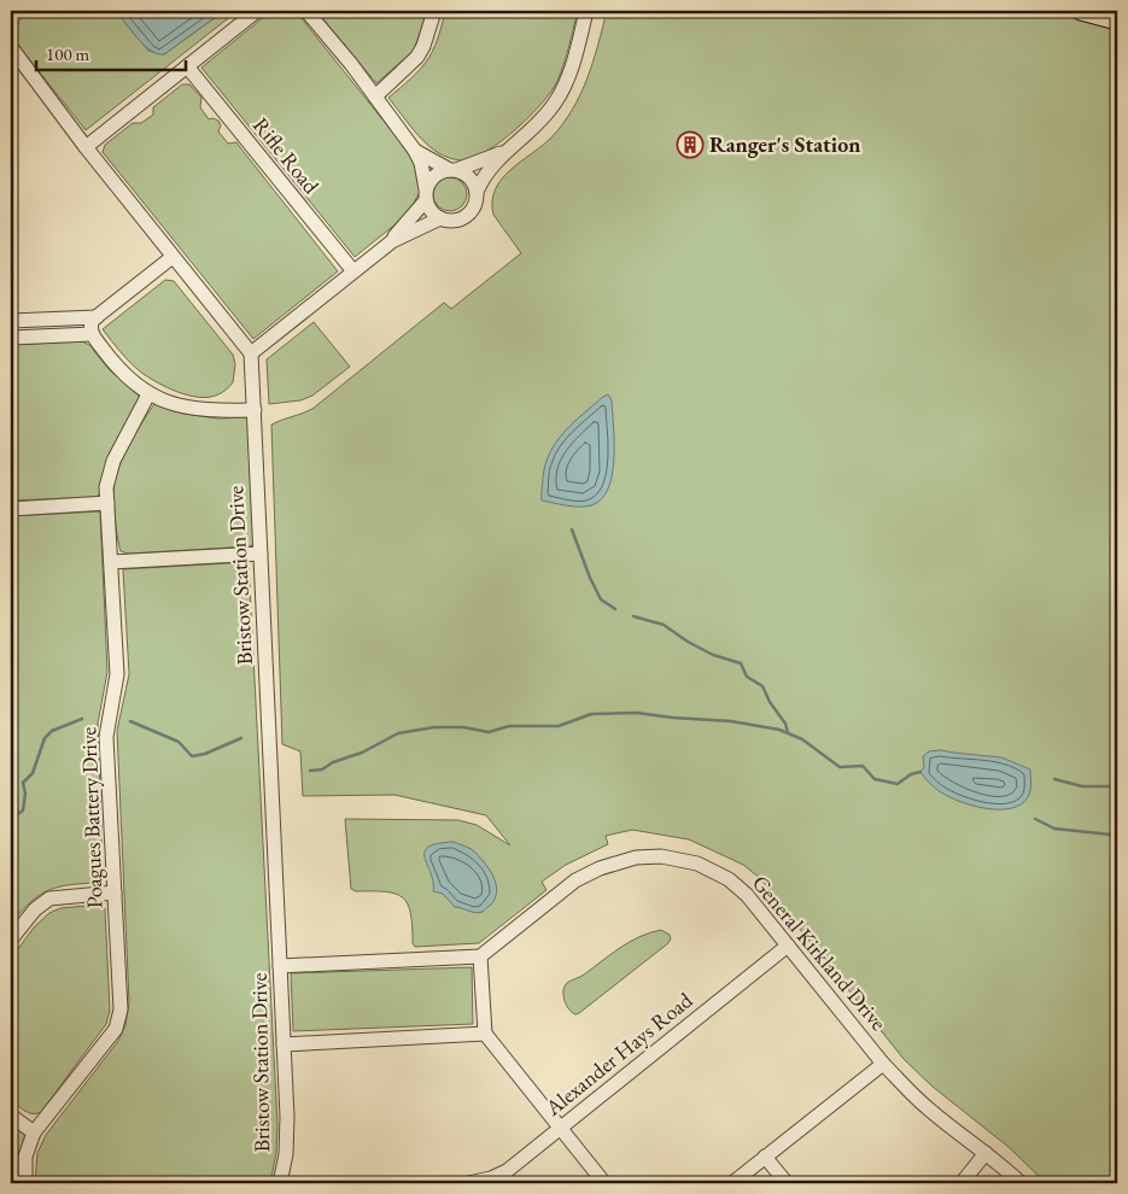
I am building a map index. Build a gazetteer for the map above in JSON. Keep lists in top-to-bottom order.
{
  "streets": {
    "street": [
      "Rifle Road",
      "Bristow Station Drive",
      "Poagues Battery Drive",
      "General Kirkland Drive",
      "Alexander Hays Road"
    ]
  },
  "crossings": [
    ["General Kirkland Drive", "Alexander Hays Road"]
  ],
  "places": {
    "building": ["Ranger's Station"]
  },
  "scale_bar": "100 m"
}
